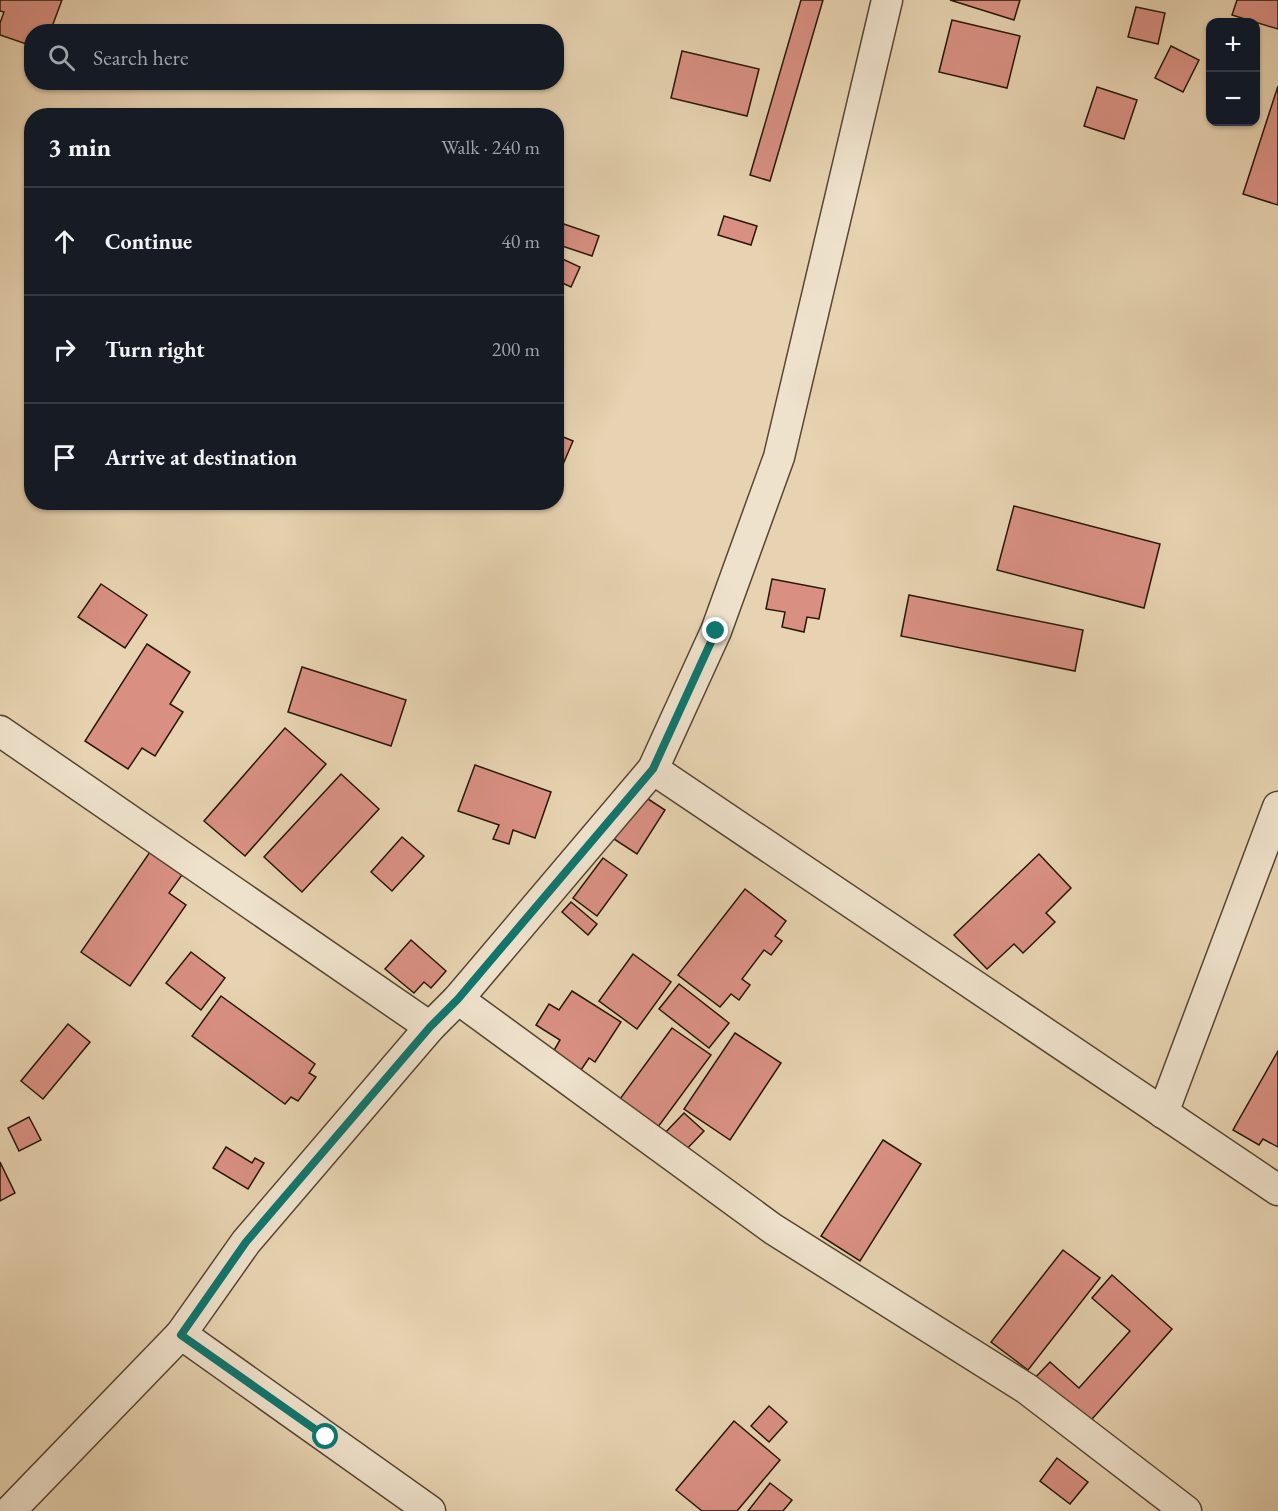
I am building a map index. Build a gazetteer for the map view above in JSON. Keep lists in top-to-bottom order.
{
  "page": {
    "map_buttons": ["+", "−"],
    "search": "Search here",
    "heading": ["3 min", "Walk · 240 m"],
    "list": [
      ["Continue", "40 m"],
      ["Turn right", "200 m"],
      "Arrive at destination"
    ]
  }
}
